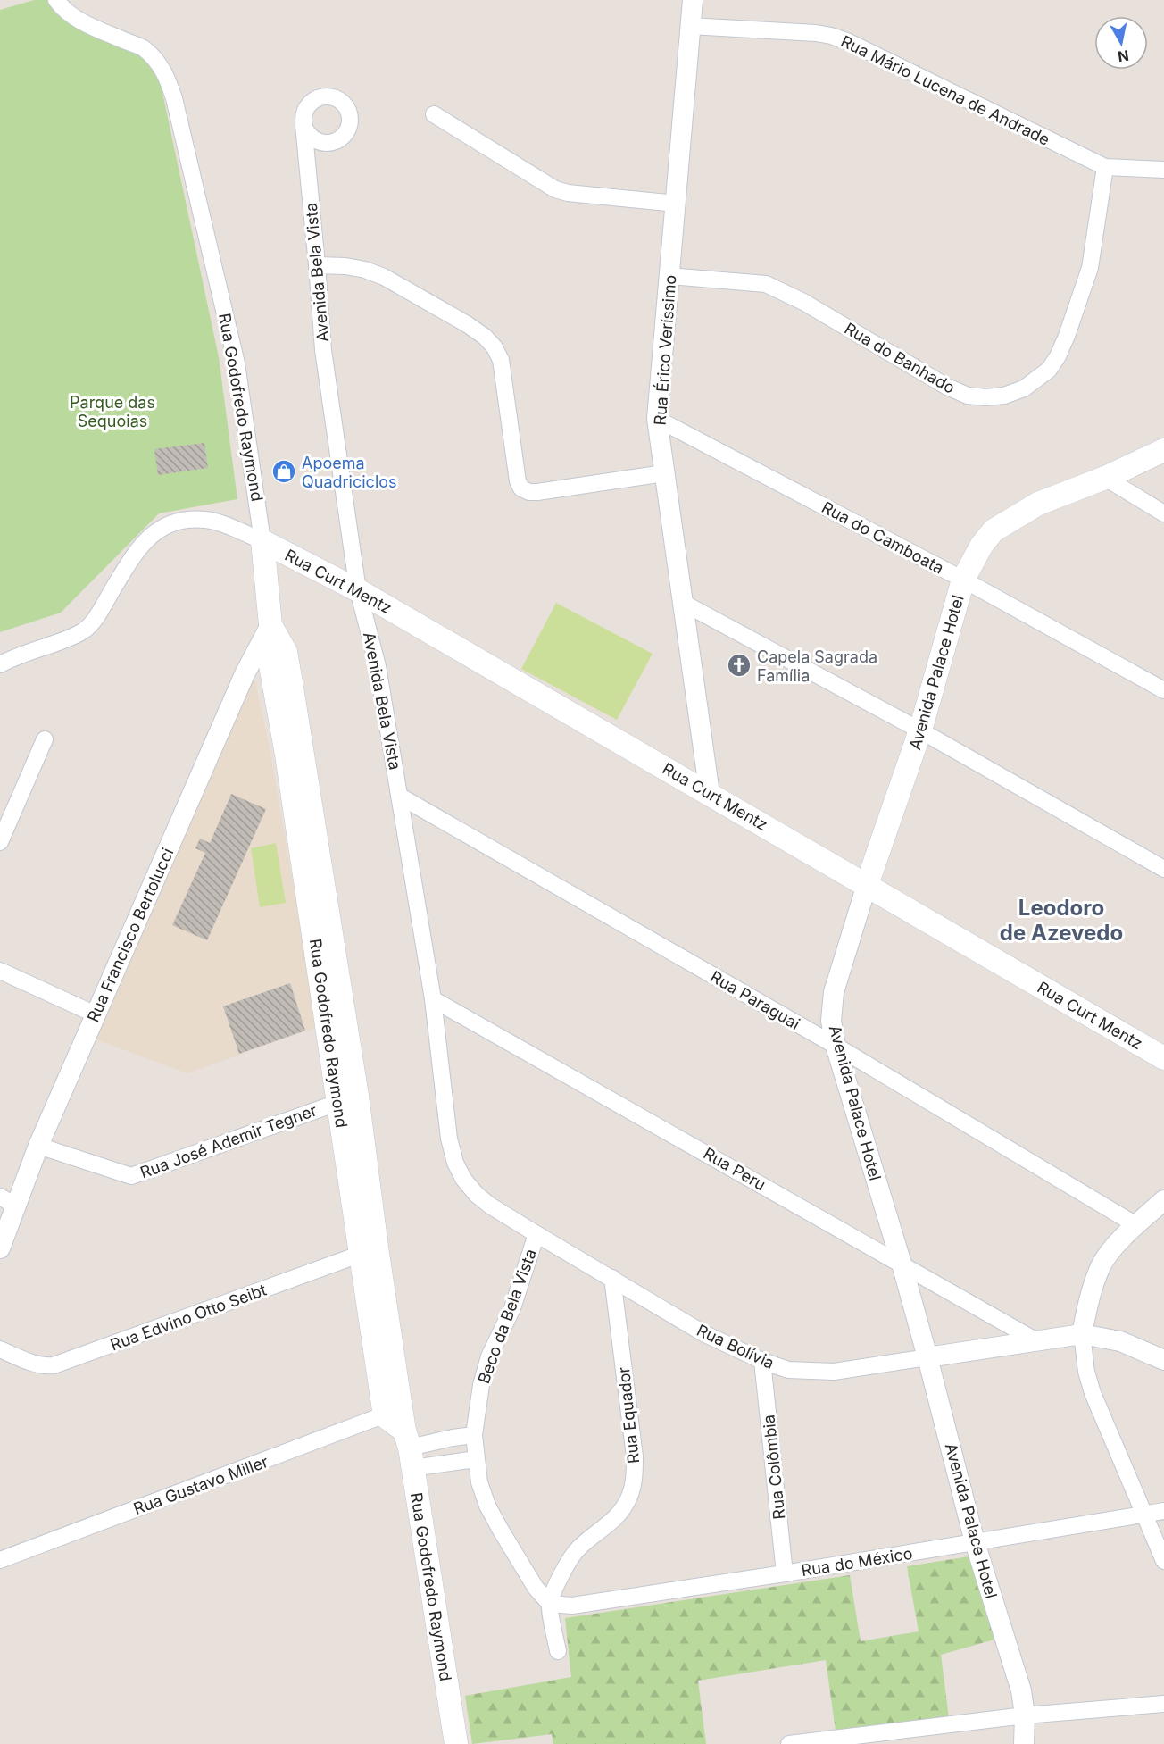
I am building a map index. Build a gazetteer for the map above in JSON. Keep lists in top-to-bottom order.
{
  "streets": {
    "main road": ["Rua Godofredo Raymond", "Rua Curt Mentz", "Avenida Palace Hotel"],
    "street": [
      "Rua Mário Lucena de Andrade",
      "Avenida Bela Vista",
      "Rua Érico Veríssimo",
      "Rua do Banhado",
      "Rua do Camboata",
      "Rua Francisco Bertolucci",
      "Rua Paraguai",
      "Rua José Ademir Tegner",
      "Rua Peru",
      "Beco da Bela Vista",
      "Rua Edvino Otto Seibt",
      "Rua Bolívia",
      "Rua Equador",
      "Rua Colômbia",
      "Rua Gustavo Miller",
      "Rua do México"
    ]
  },
  "crossings": [
    ["Rua Mário Lucena de Andrade", "Rua Érico Veríssimo"],
    ["Rua Mário Lucena de Andrade", "Rua do Banhado"],
    ["Avenida Bela Vista", "Rua Curt Mentz"],
    ["Avenida Bela Vista", "Rua Paraguai"],
    ["Avenida Bela Vista", "Rua Peru"],
    ["Avenida Bela Vista", "Rua Bolívia"],
    ["Rua Érico Veríssimo", "Rua do Banhado"],
    ["Rua Érico Veríssimo", "Rua do Camboata"],
    ["Rua Érico Veríssimo", "Rua Curt Mentz"],
    ["Rua Godofredo Raymond", "Rua Curt Mentz"],
    ["Rua Godofredo Raymond", "Rua Francisco Bertolucci"],
    ["Rua Godofredo Raymond", "Rua José Ademir Tegner"],
    ["Rua Godofredo Raymond", "Rua Edvino Otto Seibt"],
    ["Rua Godofredo Raymond", "Rua Gustavo Miller"],
    ["Rua do Camboata", "Avenida Palace Hotel"],
    ["Rua Curt Mentz", "Avenida Palace Hotel"],
    ["Avenida Palace Hotel", "Rua Paraguai"],
    ["Avenida Palace Hotel", "Rua Peru"],
    ["Avenida Palace Hotel", "Rua Bolívia"],
    ["Avenida Palace Hotel", "Rua do México"],
    ["Rua Francisco Bertolucci", "Rua José Ademir Tegner"],
    ["Rua Peru", "Rua Bolívia"],
    ["Beco da Bela Vista", "Rua Bolívia"],
    ["Beco da Bela Vista", "Rua Equador"],
    ["Beco da Bela Vista", "Rua do México"],
    ["Rua Bolívia", "Rua Equador"],
    ["Rua Bolívia", "Rua Colômbia"],
    ["Rua Equador", "Rua do México"],
    ["Rua Colômbia", "Rua do México"]
  ],
  "districts": ["Leodoro de Azevedo"],
  "parks": ["Parque das Sequoias"],
  "places": {
    "shop": ["Apoema Quadriciclos"],
    "church": ["Capela Sagrada Família"]
  },
  "north": "bottom"
}
